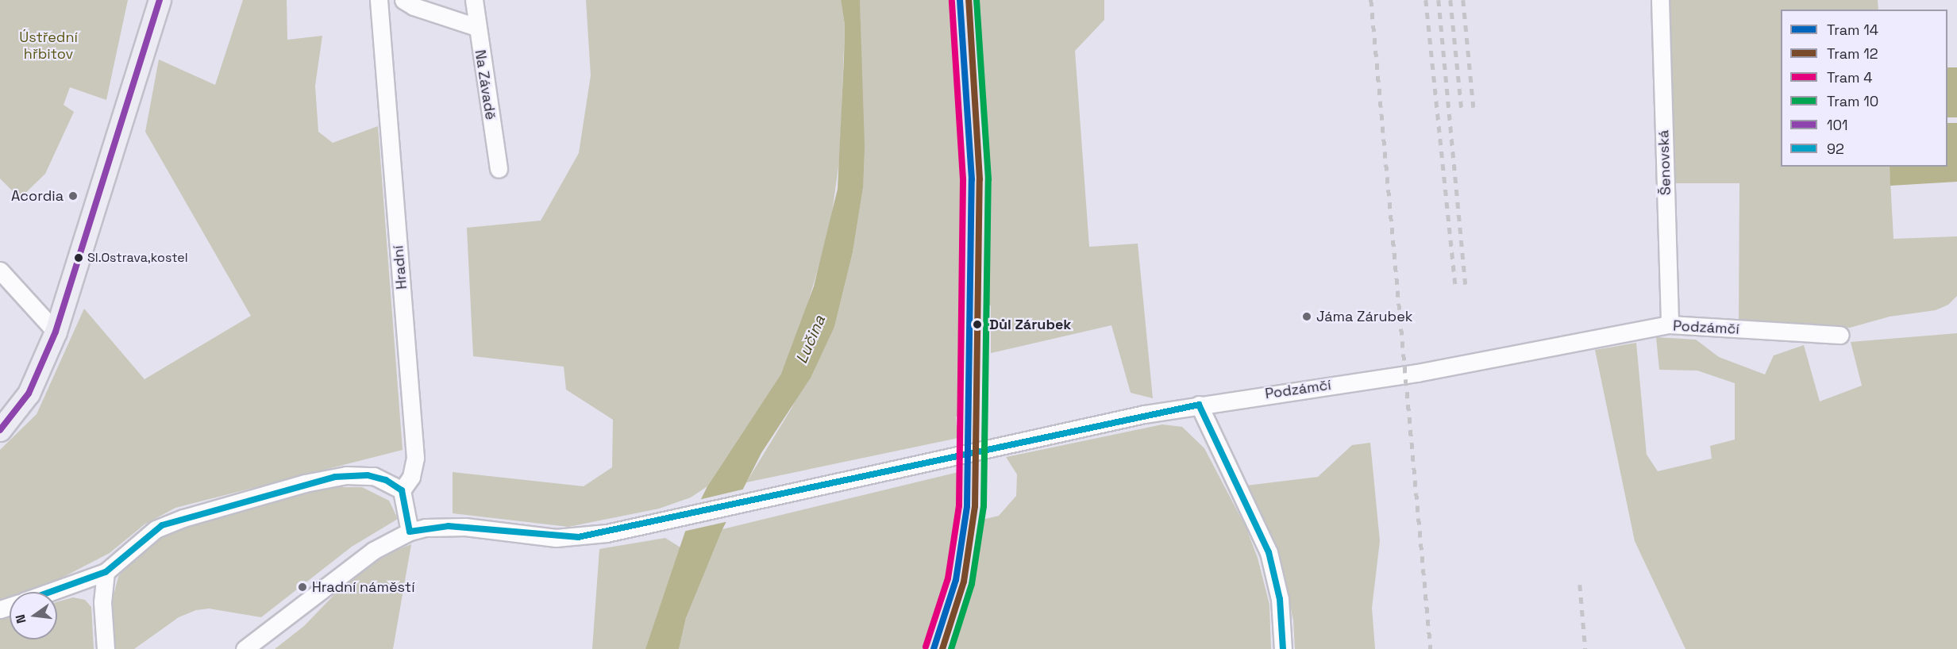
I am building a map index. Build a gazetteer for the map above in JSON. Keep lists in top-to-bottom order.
{
  "streets": {
    "street": [
      "Na Závadě",
      "Šenovská",
      "Hradní",
      "Podzámčí"
    ]
  },
  "crossings": [
    ["Šenovská", "Podzámčí"]
  ],
  "water": ["Lučina"],
  "parks": ["Ústřední hřbitov"],
  "places": [
    "Acordia",
    "Sl.Ostrava,kostel",
    "Jáma Zárubek",
    "Důl Zárubek",
    "Hradní náměstí"
  ],
  "lines": [
    "tram line 14",
    "tram line 12",
    "tram line 10",
    "transit line 101",
    "tram line 4",
    "transit line 92"
  ],
  "legend": [
    "Tram 14",
    "Tram 12",
    "Tram 4",
    "Tram 10",
    "101",
    "92"
  ],
  "north": "left"
}
